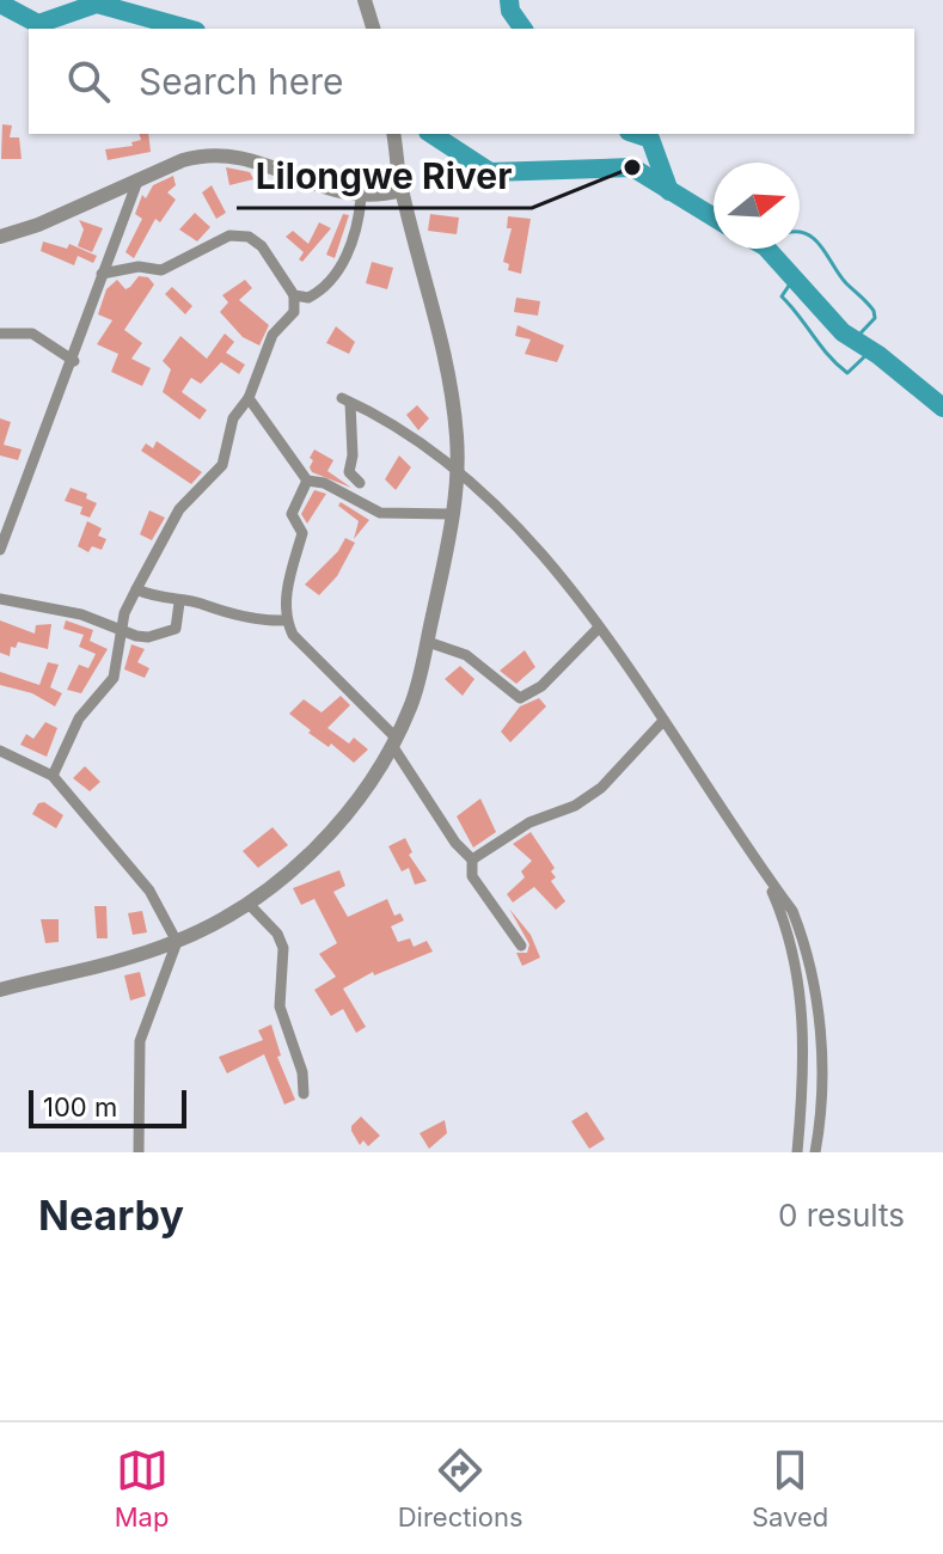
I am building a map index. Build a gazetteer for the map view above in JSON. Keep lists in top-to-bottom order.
{
  "places": ["Lilongwe River"],
  "scale_bar": "100 m",
  "north": "right",
  "page": {
    "search": "Search here",
    "scale": "100 m",
    "heading": ["Nearby", "0 results"],
    "nav": ["Map", "Directions", "Saved"]
  }
}
